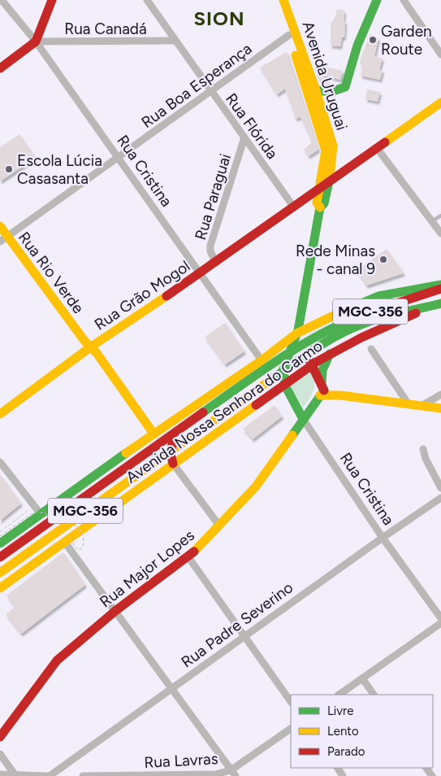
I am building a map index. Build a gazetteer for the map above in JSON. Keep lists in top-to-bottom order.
{
  "streets": {
    "street": [
      "Rua Canadá",
      "Avenida Uruguai",
      "Rua Boa Esperança",
      "Rua Flórida",
      "Rua Cristina",
      "Rua Paraguai",
      "Rua Rio Verde",
      "Rua Grão Mogol",
      "MGC-356",
      "Avenida Nossa Senhora do Carmo",
      "Rua Major Lopes",
      "Rua Padre Severino",
      "Rua Lavras"
    ]
  },
  "crossings": [
    ["Rua Canadá", "Rua Flórida"],
    ["Rua Canadá", "Rua Cristina"],
    ["Avenida Uruguai", "Rua Boa Esperança"],
    ["Avenida Uruguai", "Rua Cristina"],
    ["Avenida Uruguai", "Rua Grão Mogol"],
    ["Avenida Uruguai", "Avenida Nossa Senhora do Carmo"],
    ["Rua Boa Esperança", "Rua Flórida"],
    ["Rua Boa Esperança", "Rua Cristina"],
    ["Rua Boa Esperança", "Rua Rio Verde"],
    ["Rua Flórida", "Rua Paraguai"],
    ["Rua Flórida", "Rua Grão Mogol"],
    ["Rua Cristina", "Rua Grão Mogol"],
    ["Rua Cristina", "Avenida Nossa Senhora do Carmo"],
    ["Rua Cristina", "Rua Major Lopes"],
    ["Rua Cristina", "Rua Padre Severino"],
    ["Rua Paraguai", "Rua Grão Mogol"],
    ["Rua Rio Verde", "Rua Grão Mogol"],
    ["Rua Rio Verde", "Avenida Nossa Senhora do Carmo"]
  ],
  "districts": ["SION"],
  "places": ["Garden Route", "Escola Lúcia Casasanta", "Rede Minas - canal 9"],
  "legend": ["Livre", "Lento", "Parado"]
}
